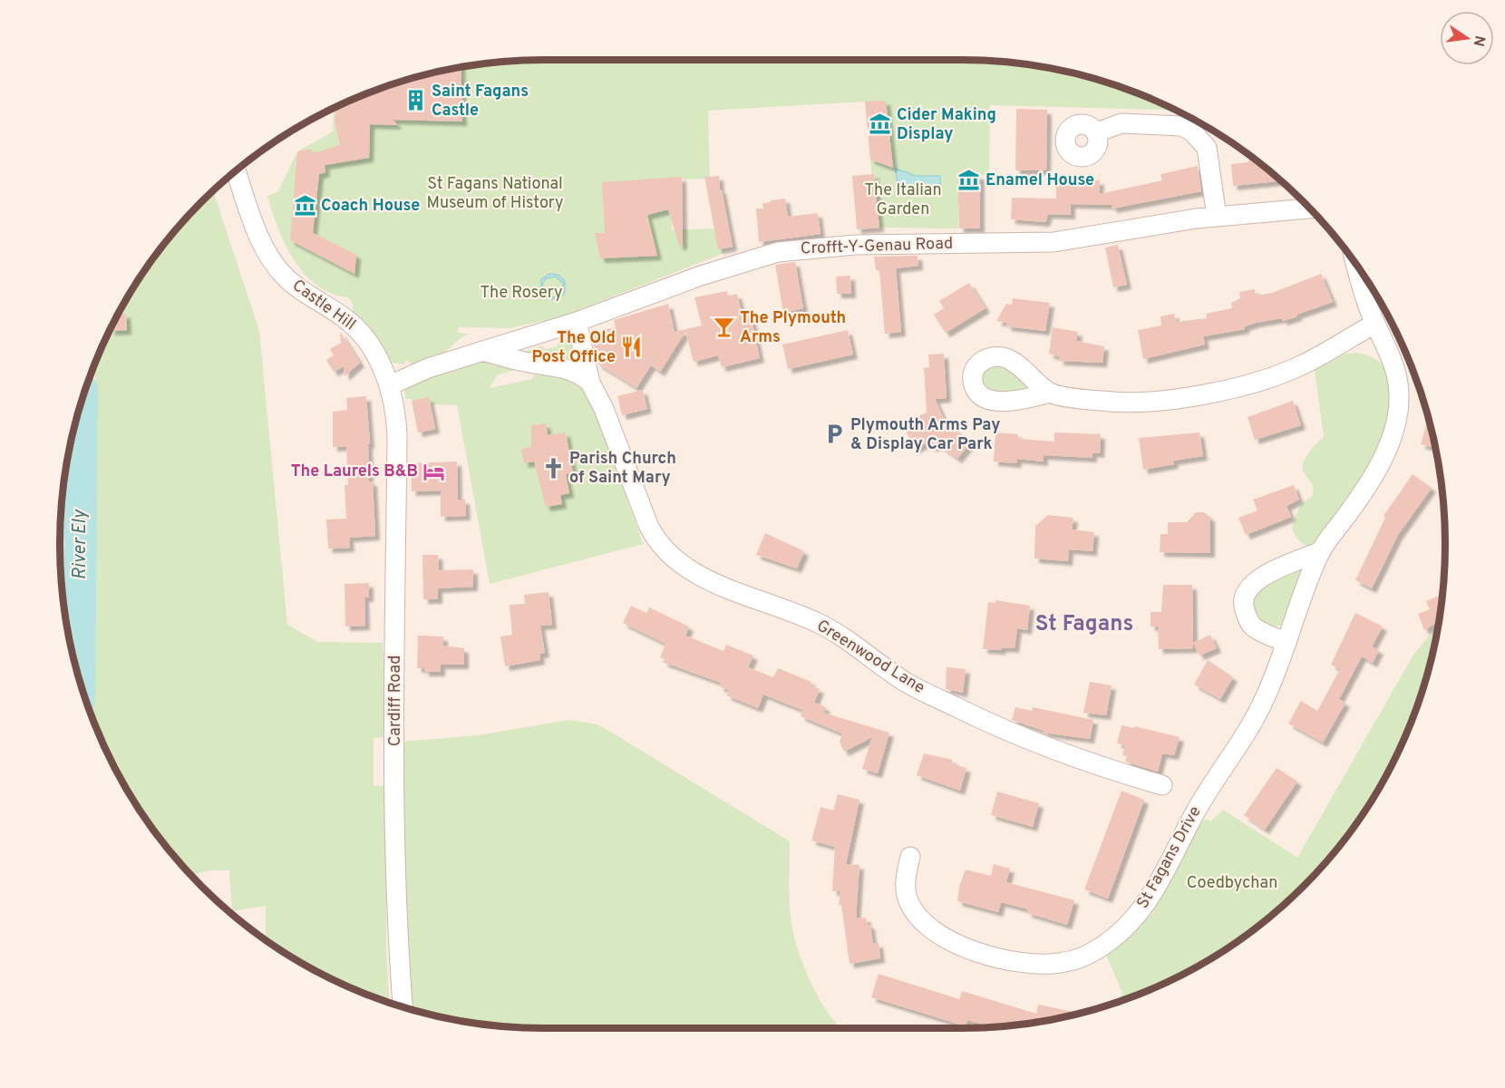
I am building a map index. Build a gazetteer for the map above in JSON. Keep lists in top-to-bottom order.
{
  "streets": {
    "street": [
      "Crofft-Y-Genau Road",
      "Castle Hill",
      "Greenwood Lane",
      "Cardiff Road",
      "St Fagans Drive"
    ]
  },
  "crossings": [
    ["Crofft-Y-Genau Road", "Castle Hill"],
    ["Crofft-Y-Genau Road", "Greenwood Lane"],
    ["Crofft-Y-Genau Road", "Cardiff Road"],
    ["Castle Hill", "Cardiff Road"]
  ],
  "districts": ["St Fagans"],
  "water": ["River Ely"],
  "parks": [
    "St Fagans National Museum of History",
    "The Italian Garden",
    "The Rosery",
    "Coedbychan"
  ],
  "places": {
    "building": ["Saint Fagans Castle"],
    "museum": ["Cider Making Display", "Enamel House", "Coach House"],
    "bar": ["The Plymouth Arms"],
    "restaurant": ["The Old Post Office"],
    "parking": ["Plymouth Arms Pay & Display Car Park"],
    "church": ["Parish Church of Saint Mary"],
    "hotel": ["The Laurels B&B"]
  },
  "north": "right"
}
